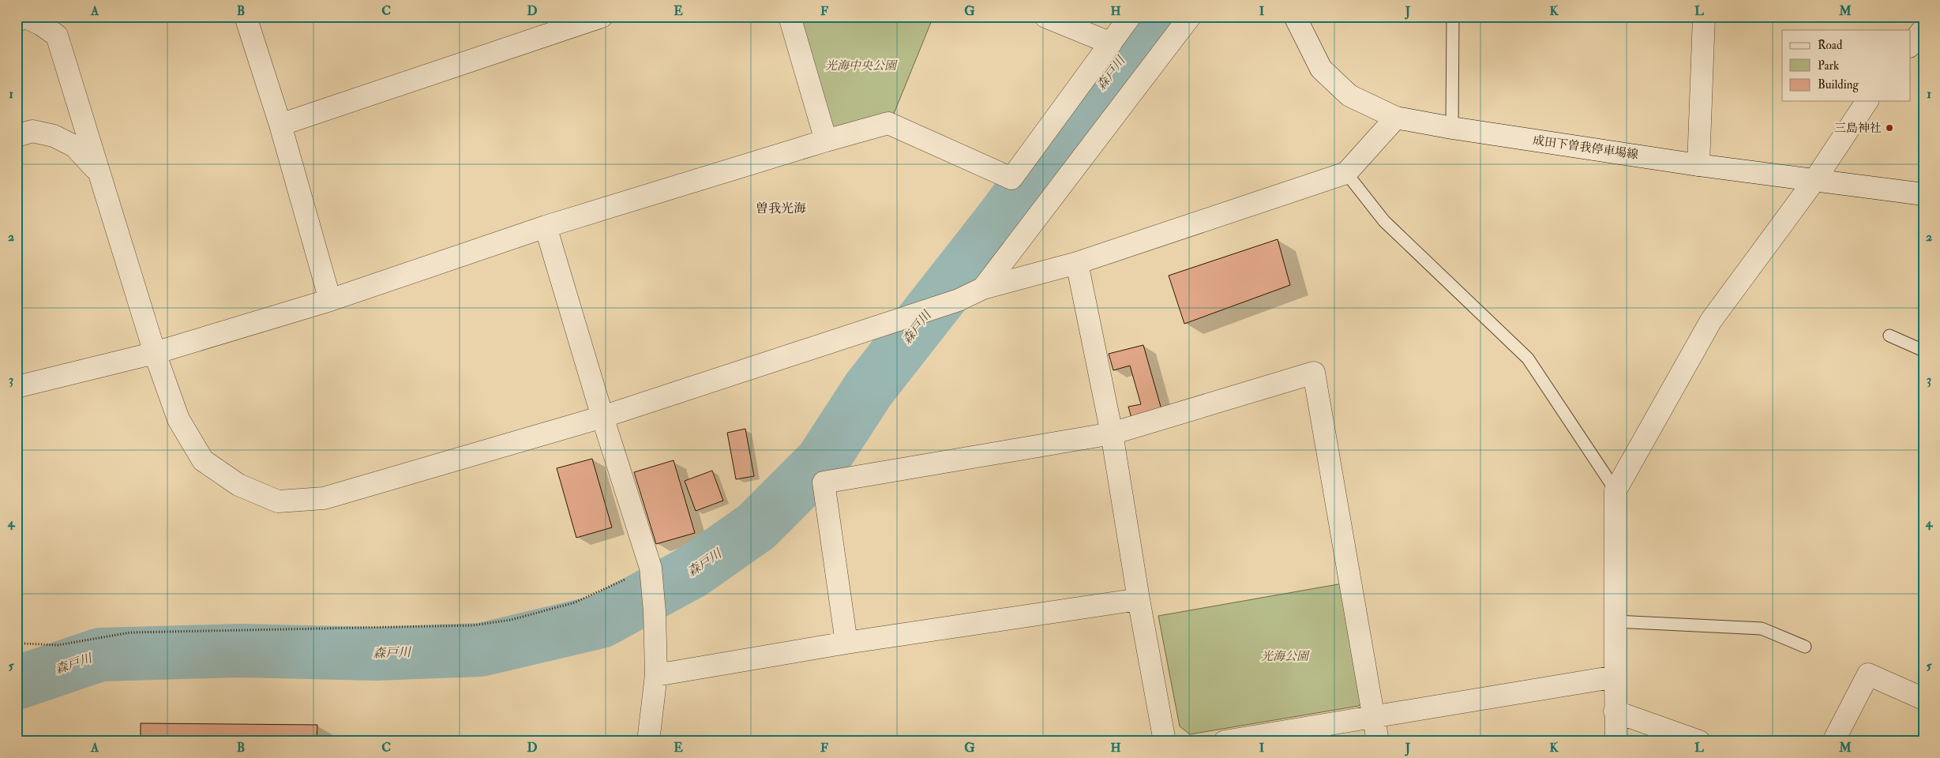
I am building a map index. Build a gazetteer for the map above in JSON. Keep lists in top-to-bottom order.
{
  "streets": {
    "street": ["成田下曽我停車場線"]
  },
  "districts": ["曽我光海"],
  "water": ["森戸川"],
  "parks": ["光海中央公園", "光海公園"],
  "places": ["三島神社"],
  "legend": ["Road", "Park", "Building"],
  "grid": {
    "columns": [
      "A",
      "B",
      "C",
      "D",
      "E",
      "F",
      "G",
      "H",
      "I",
      "J",
      "K",
      "L",
      "M"
    ],
    "rows": [
      "1",
      "2",
      "3",
      "4",
      "5"
    ]
  }
}
